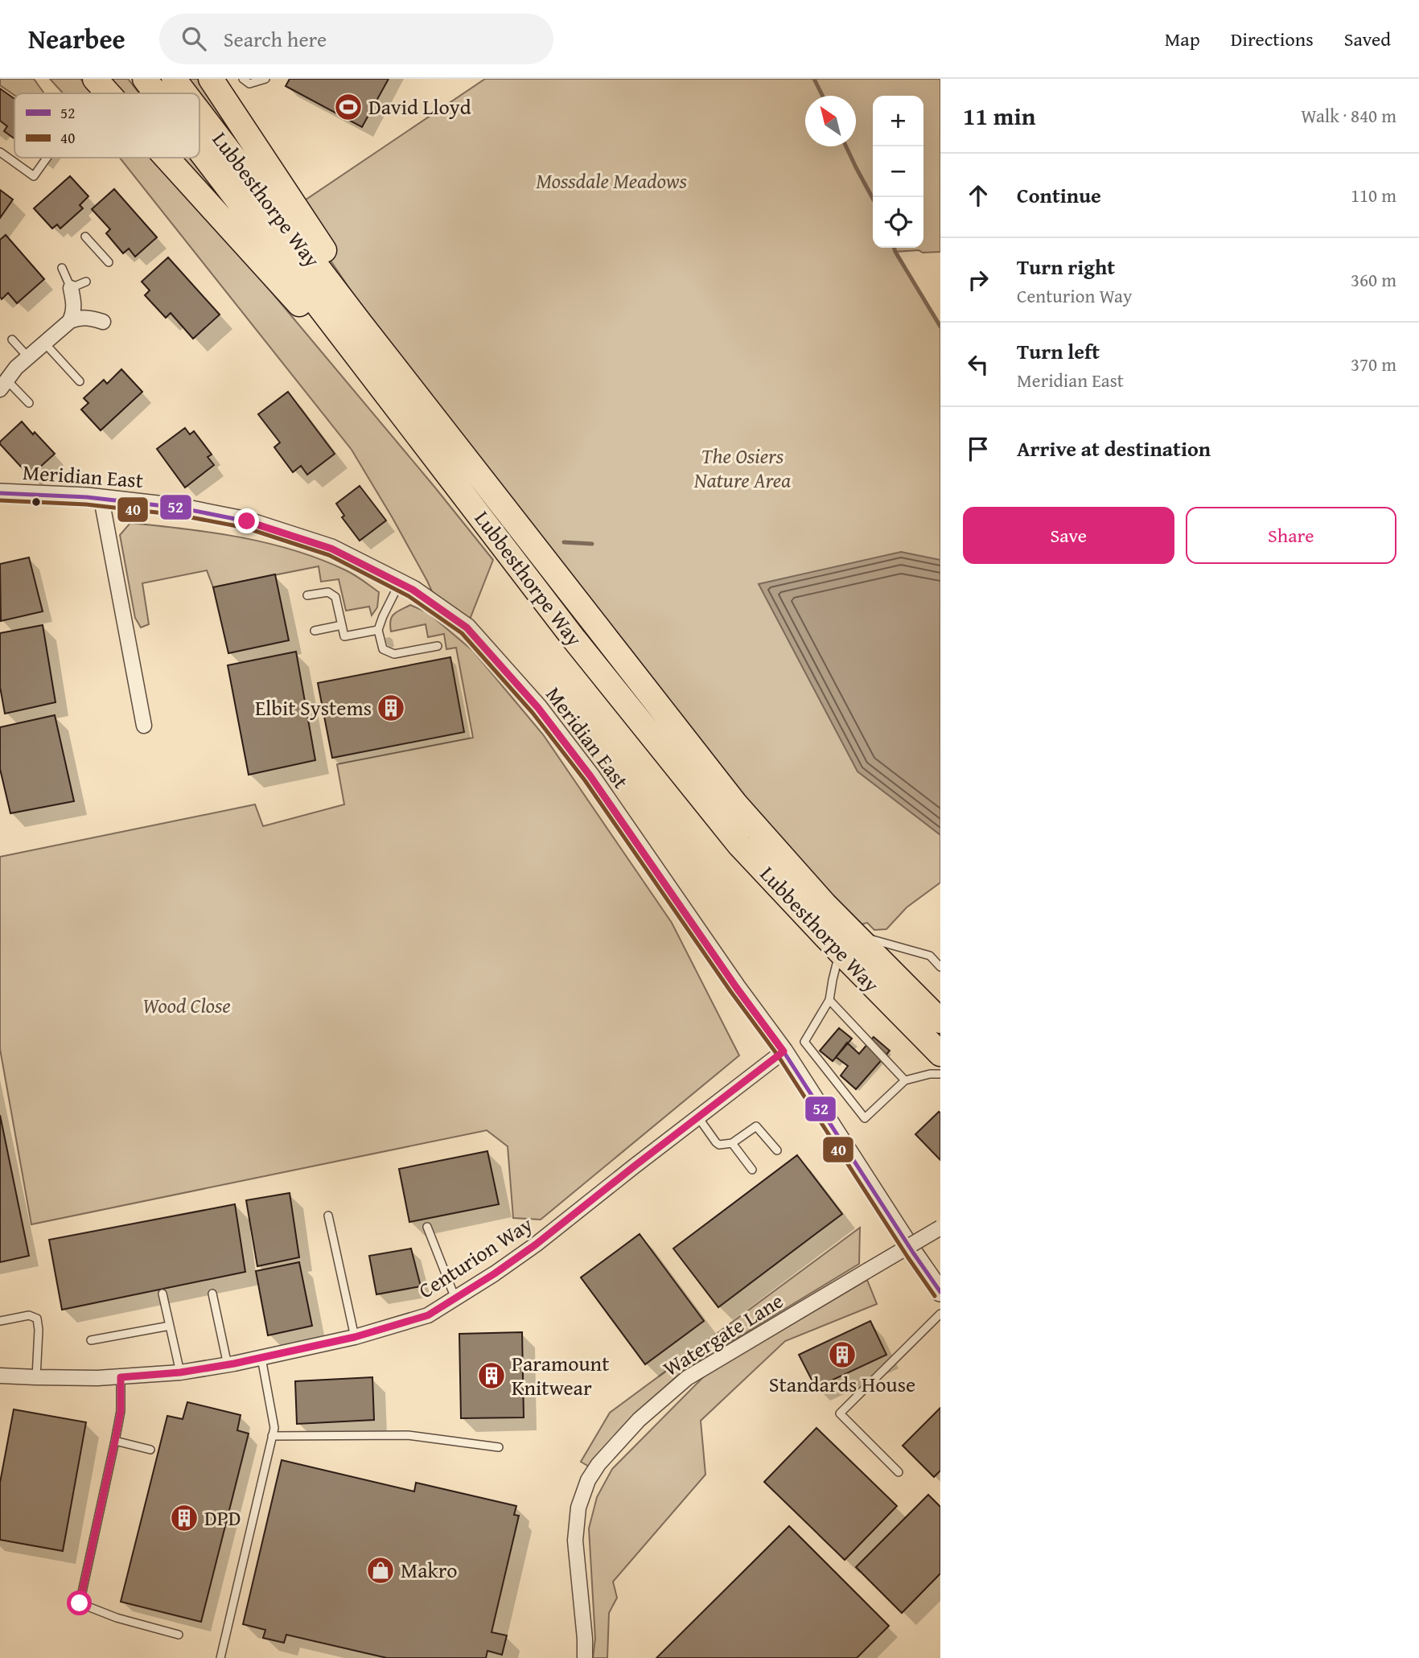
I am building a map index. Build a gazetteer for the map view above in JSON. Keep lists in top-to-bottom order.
{
  "streets": {
    "highway": ["Lubbesthorpe Way"],
    "street": ["Meridian East", "Centurion Way", "Watergate Lane"]
  },
  "crossings": [
    ["Meridian East", "Centurion Way"]
  ],
  "parks": ["Mossdale Meadows", "The Osiers Nature Area", "Wood Close"],
  "places": {
    "sports": ["David Lloyd"],
    "building": [
      "Elbit Systems",
      "Standards House",
      "Paramount Knitwear",
      "DPD"
    ],
    "shop": ["Makro"]
  },
  "lines": ["transit line 52", "transit line 40"],
  "legend": ["52", "40"],
  "north": "top left",
  "page": {
    "header": "Nearbee",
    "search": "Search here",
    "nav": ["Map", "Directions", "Saved"],
    "heading": ["11 min", "Walk · 840 m"],
    "map_buttons": ["+", "−"],
    "list": [
      ["Continue", "110 m"],
      ["Turn right", "Centurion Way", "360 m"],
      ["Turn left", "Meridian East", "370 m"],
      "Arrive at destination"
    ],
    "buttons": ["Save", "Share"]
  }
}
